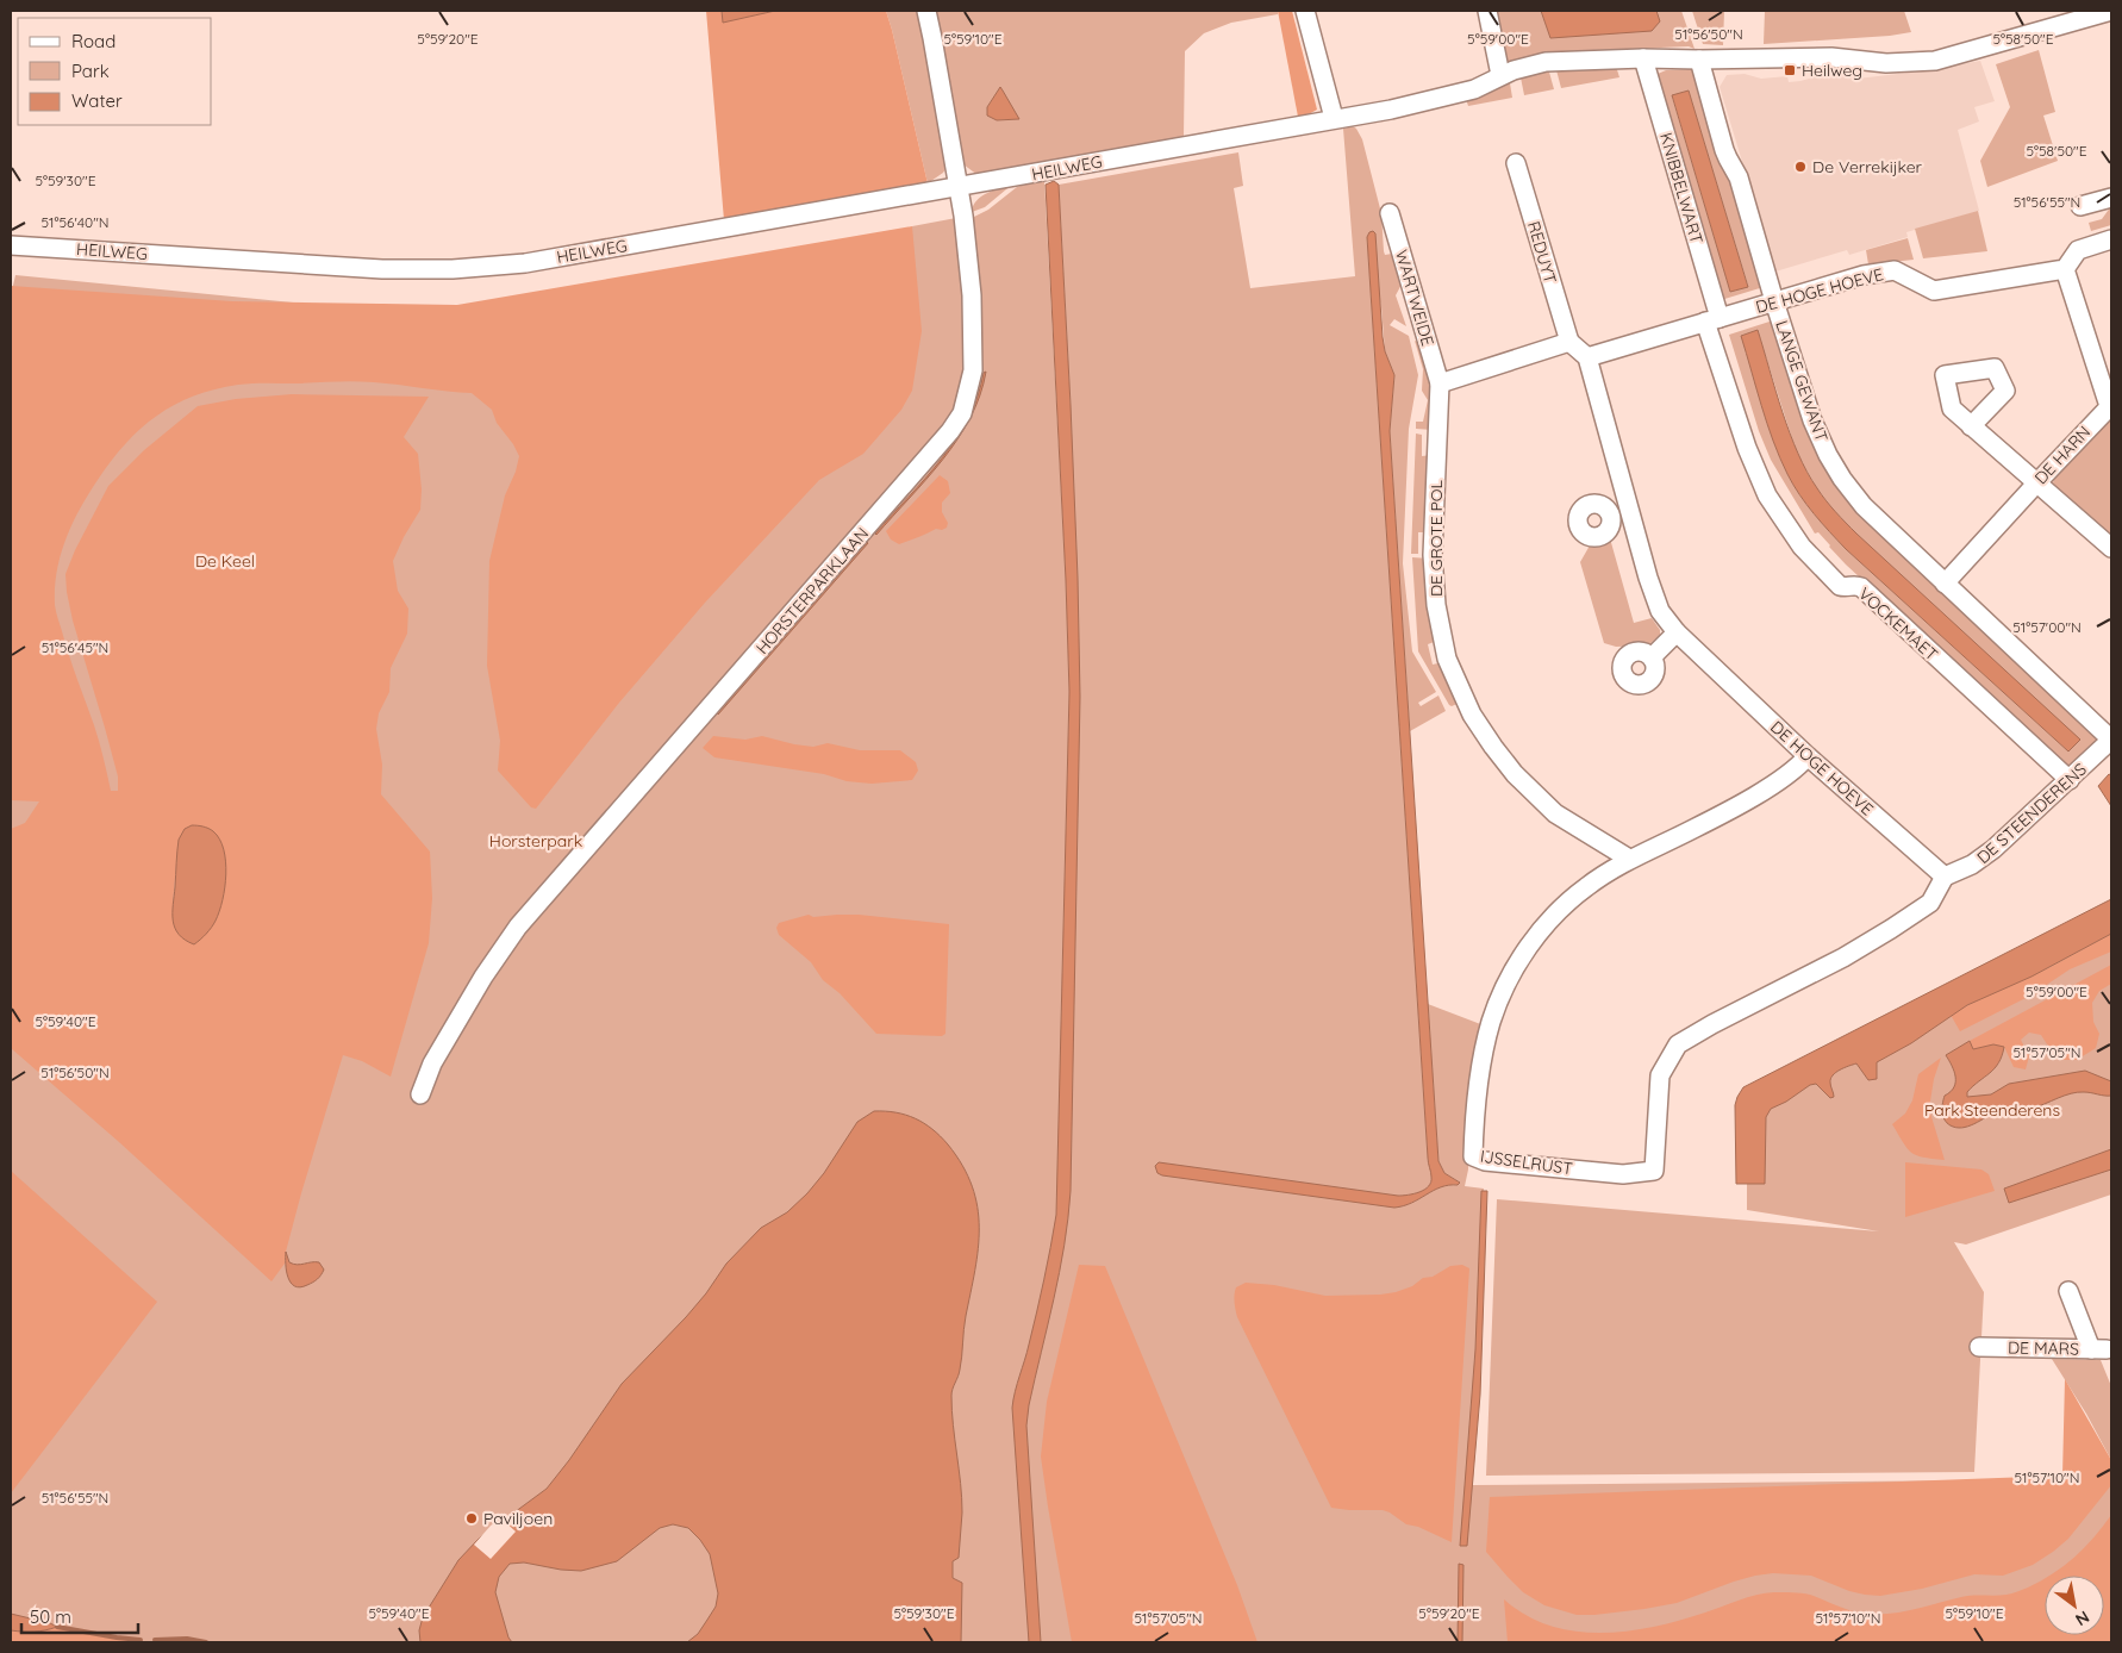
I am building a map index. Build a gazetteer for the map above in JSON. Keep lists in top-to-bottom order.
{
  "streets": {
    "street": [
      "HEILWEG",
      "KNIBBELWART",
      "REDUYT",
      "DE HOGE HOEVE",
      "WARTWEIDE",
      "LANGE GEWANT",
      "DE HARN",
      "DE GROTE POL",
      "HORSTERPARKLAAN",
      "VOCKEMAET",
      "DE STEENDERENS",
      "IJSSELRUST",
      "DE MARS"
    ]
  },
  "crossings": [
    ["HEILWEG", "KNIBBELWART"],
    ["HEILWEG", "LANGE GEWANT"],
    ["HEILWEG", "HORSTERPARKLAAN"],
    ["KNIBBELWART", "DE HOGE HOEVE"],
    ["KNIBBELWART", "VOCKEMAET"],
    ["DE HOGE HOEVE", "LANGE GEWANT"],
    ["DE HOGE HOEVE", "DE HARN"],
    ["DE HOGE HOEVE", "VOCKEMAET"],
    ["DE HOGE HOEVE", "DE STEENDERENS"],
    ["DE HOGE HOEVE", "IJSSELRUST"],
    ["WARTWEIDE", "DE GROTE POL"],
    ["LANGE GEWANT", "DE HARN"],
    ["LANGE GEWANT", "DE STEENDERENS"],
    ["DE GROTE POL", "IJSSELRUST"],
    ["VOCKEMAET", "DE STEENDERENS"],
    ["DE STEENDERENS", "IJSSELRUST"]
  ],
  "parks": ["De Keel", "Horsterpark", "Park Steenderens"],
  "places": {
    "transit": ["Heilweg"],
    "other": ["De Verrekijker", "Paviljoen"]
  },
  "legend": ["Road", "Park", "Water"],
  "scale_bar": "50 m",
  "north": "bottom right",
  "coordinates": [
    "51°56'50\"N",
    "5°58'50\"E",
    "5°59'20\"E",
    "5°59'10\"E",
    "5°59'00\"E",
    "5°59'30\"E",
    "51°56'55\"N",
    "51°56'40\"N",
    "51°57'00\"N",
    "51°56'45\"N",
    "5°59'40\"E",
    "51°57'05\"N",
    "51°57'10\"N"
  ]
}
